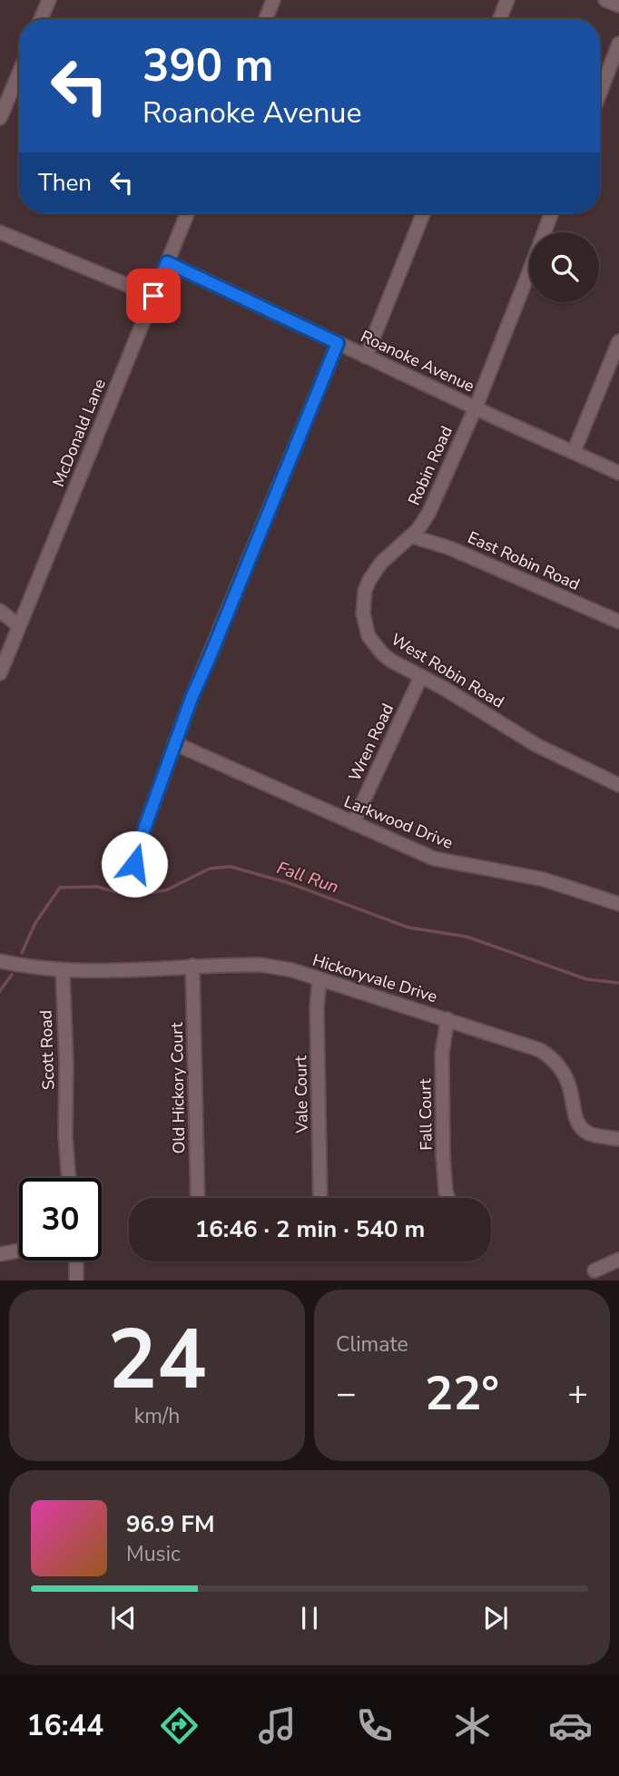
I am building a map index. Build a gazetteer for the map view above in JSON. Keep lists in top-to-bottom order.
{
  "streets": {
    "street": [
      "Roanoke Avenue",
      "McDonald Lane",
      "Robin Road",
      "East Robin Road",
      "West Robin Road",
      "Wren Road",
      "Larkwood Drive",
      "Hickoryvale Drive",
      "Scott Road",
      "Old Hickory Court",
      "Vale Court",
      "Fall Court"
    ]
  },
  "crossings": [
    ["Roanoke Avenue", "McDonald Lane"],
    ["Roanoke Avenue", "Robin Road"],
    ["Robin Road", "East Robin Road"],
    ["Robin Road", "West Robin Road"],
    ["East Robin Road", "West Robin Road"],
    ["West Robin Road", "Wren Road"],
    ["Wren Road", "Larkwood Drive"],
    ["Hickoryvale Drive", "Scott Road"],
    ["Hickoryvale Drive", "Old Hickory Court"],
    ["Hickoryvale Drive", "Vale Court"],
    ["Hickoryvale Drive", "Fall Court"]
  ],
  "water": ["Fall Run"],
  "page": {
    "turn": ["390 m", "Roanoke Avenue"],
    "then": "Then",
    "limit": "30",
    "trip": "16:46 · 2 min · 540 m",
    "tile": [
      ["24", "km/h"],
      "Climate"
    ],
    "heat": ["−", "22°", "+"],
    "song": ["96.9 FM", "Music"],
    "tabs": "16:44"
  }
}
